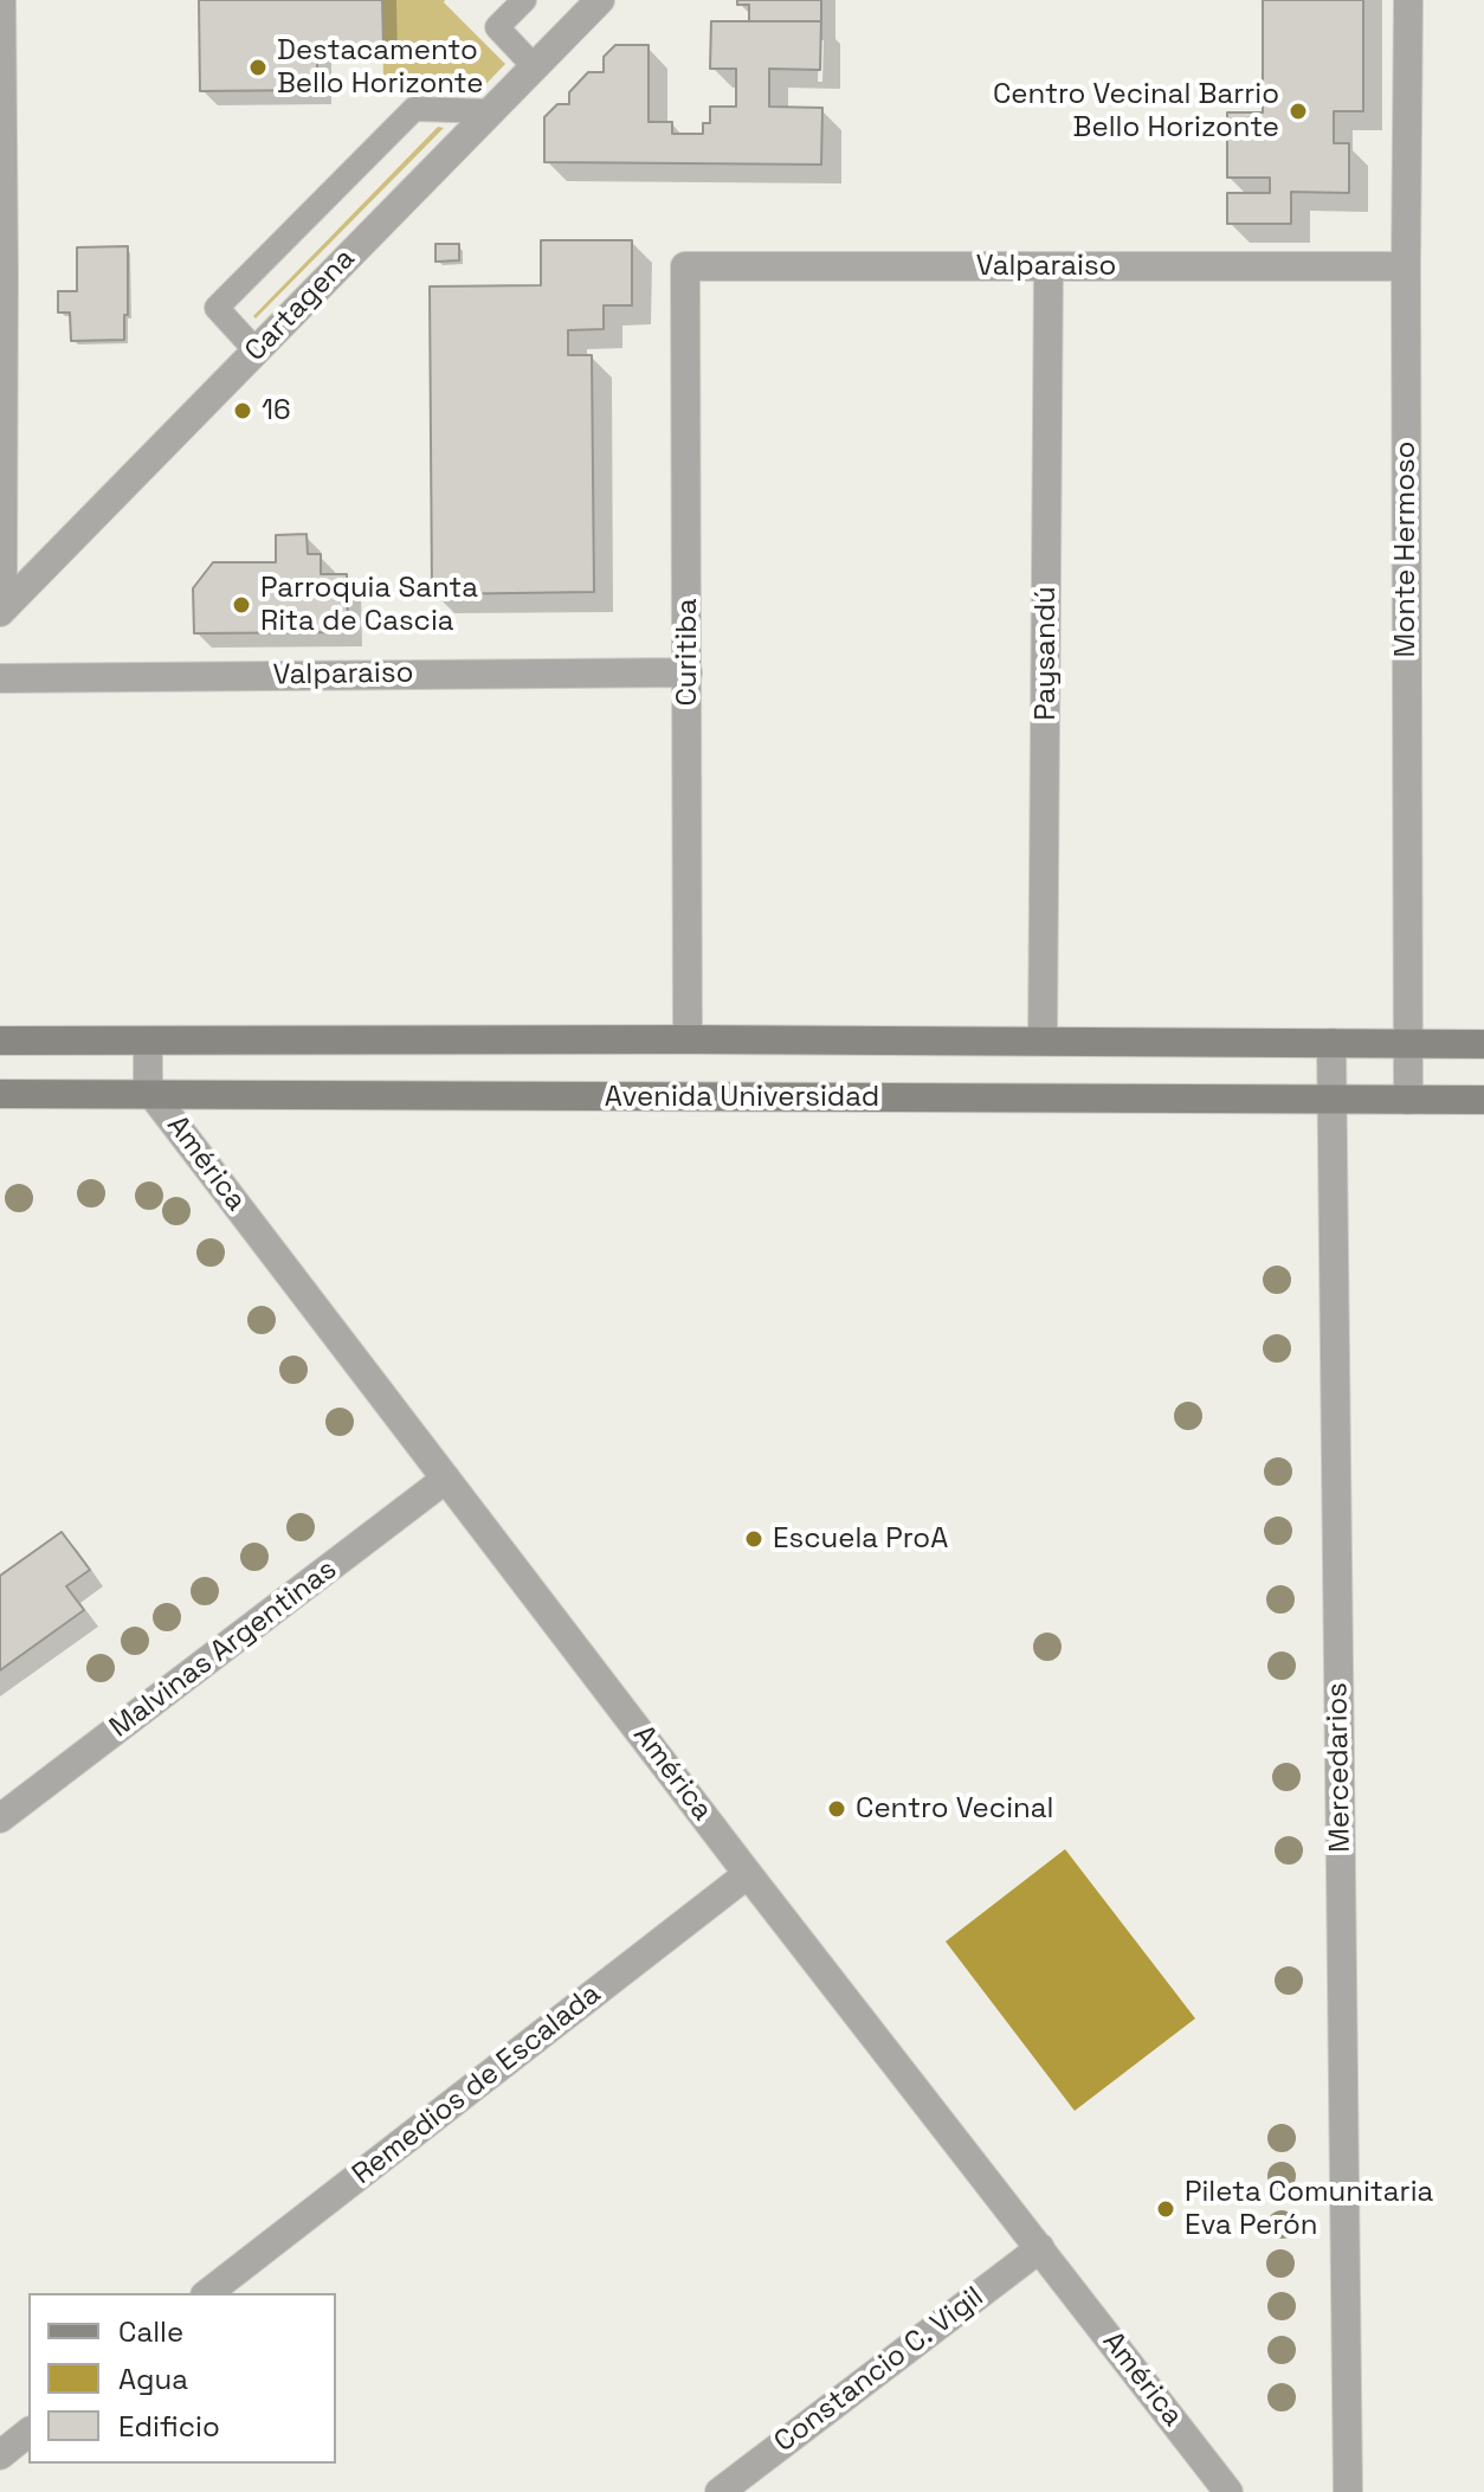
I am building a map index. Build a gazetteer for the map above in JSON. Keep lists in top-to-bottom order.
{
  "streets": {
    "main road": ["Avenida Universidad"],
    "street": [
      "Valparaiso",
      "Cartagena",
      "Monte Hermoso",
      "Curitiba",
      "Paysandú",
      "América",
      "Malvinas Argentinas",
      "Mercedarios",
      "Remedios de Escalada",
      "Constancio C. Vigil"
    ]
  },
  "crossings": [
    ["Valparaiso", "Monte Hermoso"],
    ["Valparaiso", "Curitiba"],
    ["Valparaiso", "Paysandú"],
    ["Monte Hermoso", "Avenida Universidad"],
    ["Curitiba", "Avenida Universidad"],
    ["Paysandú", "Avenida Universidad"],
    ["Avenida Universidad", "América"],
    ["Avenida Universidad", "Mercedarios"],
    ["América", "Malvinas Argentinas"],
    ["América", "Remedios de Escalada"],
    ["América", "Constancio C. Vigil"]
  ],
  "places": [
    "Destacamento Bello Horizonte",
    "Centro Vecinal Barrio Bello Horizonte",
    "16",
    "Parroquia Santa Rita de Cascia",
    "Escuela ProA",
    "Centro Vecinal",
    "Pileta Comunitaria Eva Perón"
  ],
  "legend": ["Calle", "Agua", "Edificio"]
}
